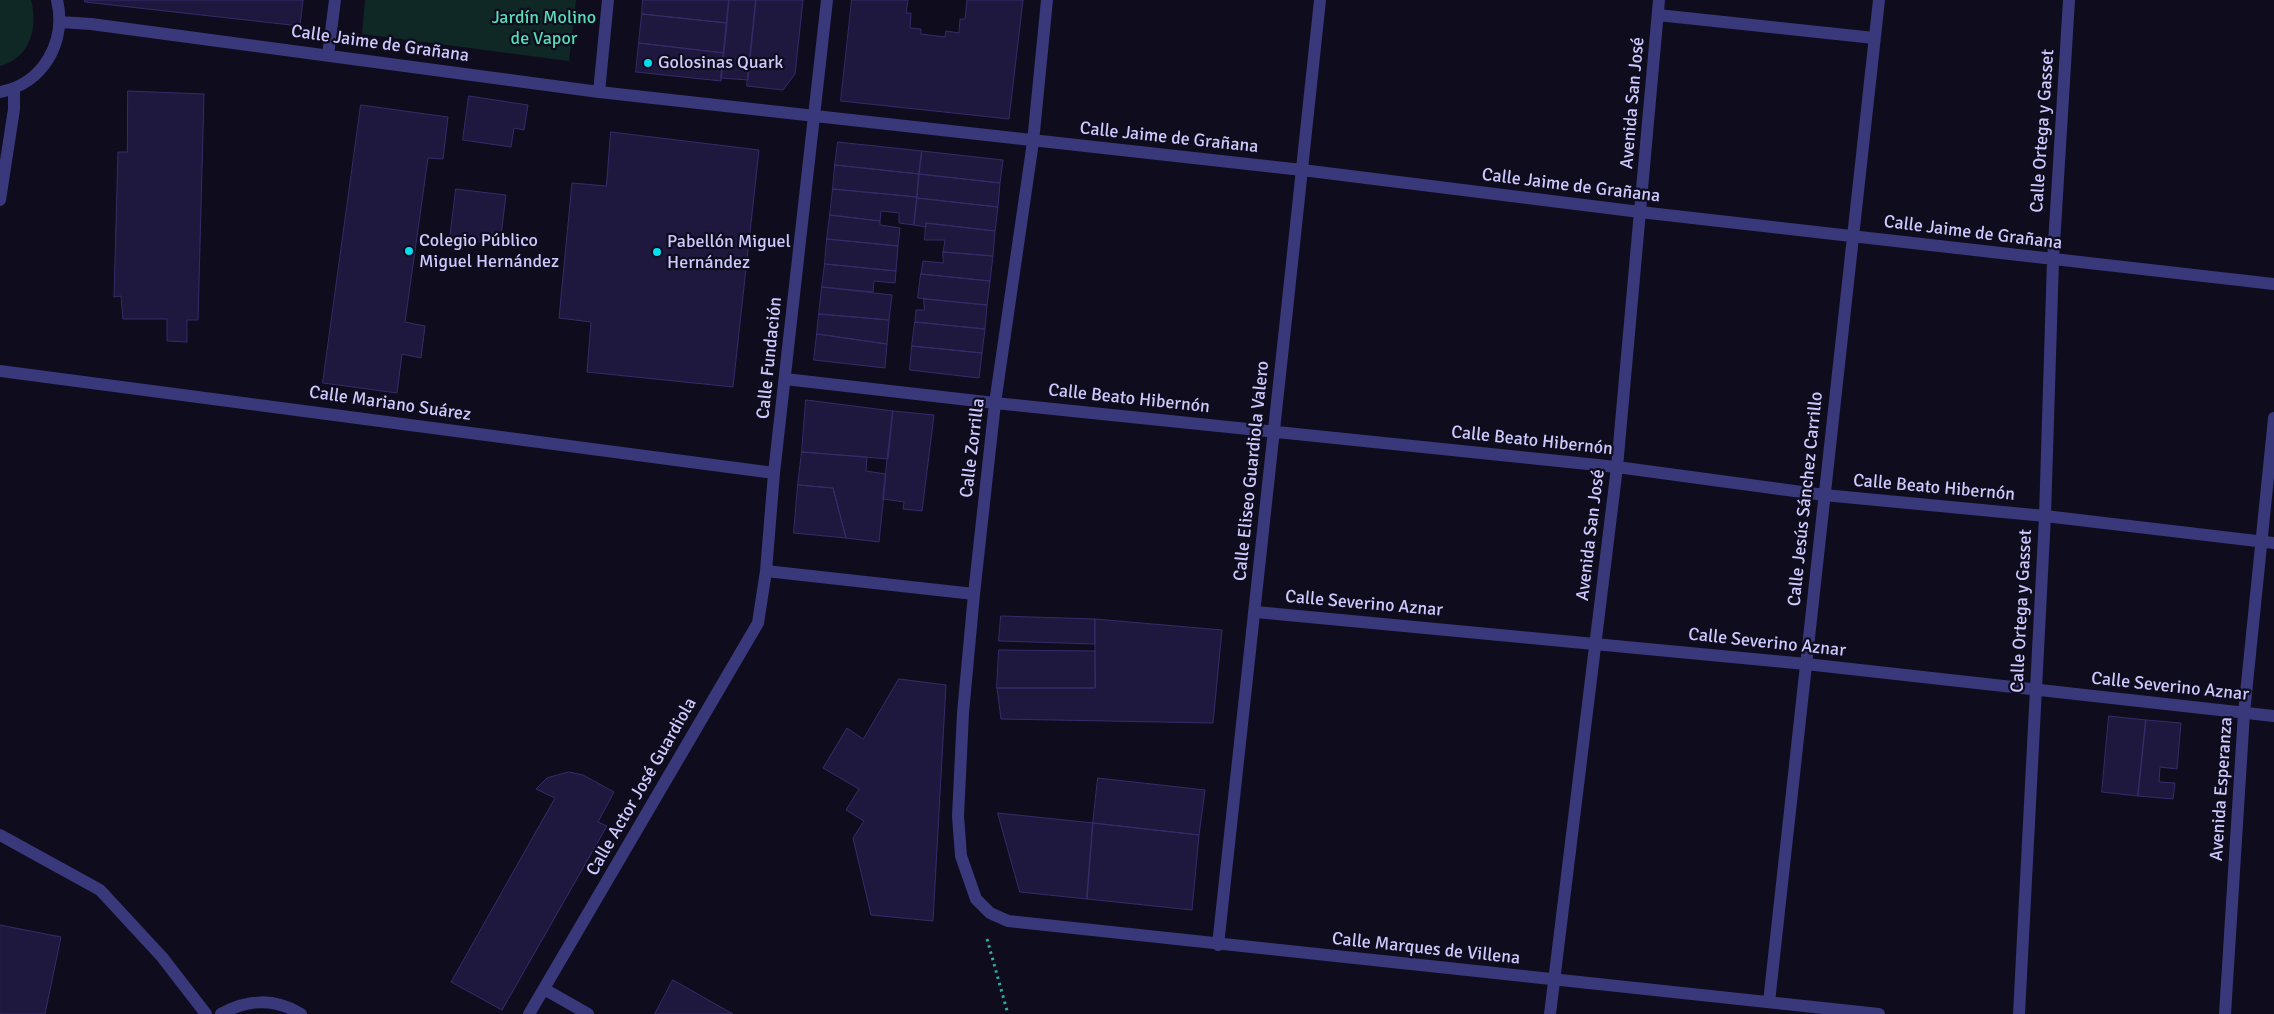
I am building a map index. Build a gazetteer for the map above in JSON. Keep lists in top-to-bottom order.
{
  "streets": {
    "street": [
      "Calle Jaime de Grañana",
      "Avenida San José",
      "Calle Ortega y Gasset",
      "Calle Fundación",
      "Calle Beato Hibernón",
      "Calle Mariano Suárez",
      "Calle Zorrilla",
      "Calle Eliseo Guardiola Valero",
      "Calle Jesús Sánchez Carrillo",
      "Calle Severino Aznar",
      "Calle Actor José Guardiola",
      "Avenida Esperanza",
      "Calle Marques de Villena"
    ]
  },
  "crossings": [
    ["Calle Jaime de Grañana", "Avenida San José"],
    ["Calle Jaime de Grañana", "Calle Ortega y Gasset"],
    ["Calle Jaime de Grañana", "Calle Fundación"],
    ["Calle Jaime de Grañana", "Calle Zorrilla"],
    ["Calle Jaime de Grañana", "Calle Eliseo Guardiola Valero"],
    ["Calle Jaime de Grañana", "Calle Jesús Sánchez Carrillo"],
    ["Avenida San José", "Calle Beato Hibernón"],
    ["Avenida San José", "Calle Severino Aznar"],
    ["Avenida San José", "Calle Marques de Villena"],
    ["Calle Ortega y Gasset", "Calle Beato Hibernón"],
    ["Calle Ortega y Gasset", "Calle Severino Aznar"],
    ["Calle Fundación", "Calle Beato Hibernón"],
    ["Calle Fundación", "Calle Mariano Suárez"],
    ["Calle Fundación", "Calle Actor José Guardiola"],
    ["Calle Beato Hibernón", "Calle Zorrilla"],
    ["Calle Beato Hibernón", "Calle Eliseo Guardiola Valero"],
    ["Calle Beato Hibernón", "Calle Jesús Sánchez Carrillo"],
    ["Calle Beato Hibernón", "Avenida Esperanza"],
    ["Calle Zorrilla", "Calle Marques de Villena"],
    ["Calle Eliseo Guardiola Valero", "Calle Severino Aznar"],
    ["Calle Eliseo Guardiola Valero", "Calle Marques de Villena"],
    ["Calle Jesús Sánchez Carrillo", "Calle Severino Aznar"],
    ["Calle Jesús Sánchez Carrillo", "Calle Marques de Villena"],
    ["Calle Severino Aznar", "Avenida Esperanza"]
  ],
  "parks": ["Jardín Molino de Vapor"],
  "places": ["Golosinas Quark", "Colegio Público Miguel Hernández", "Pabellón Miguel Hernández"]
}
